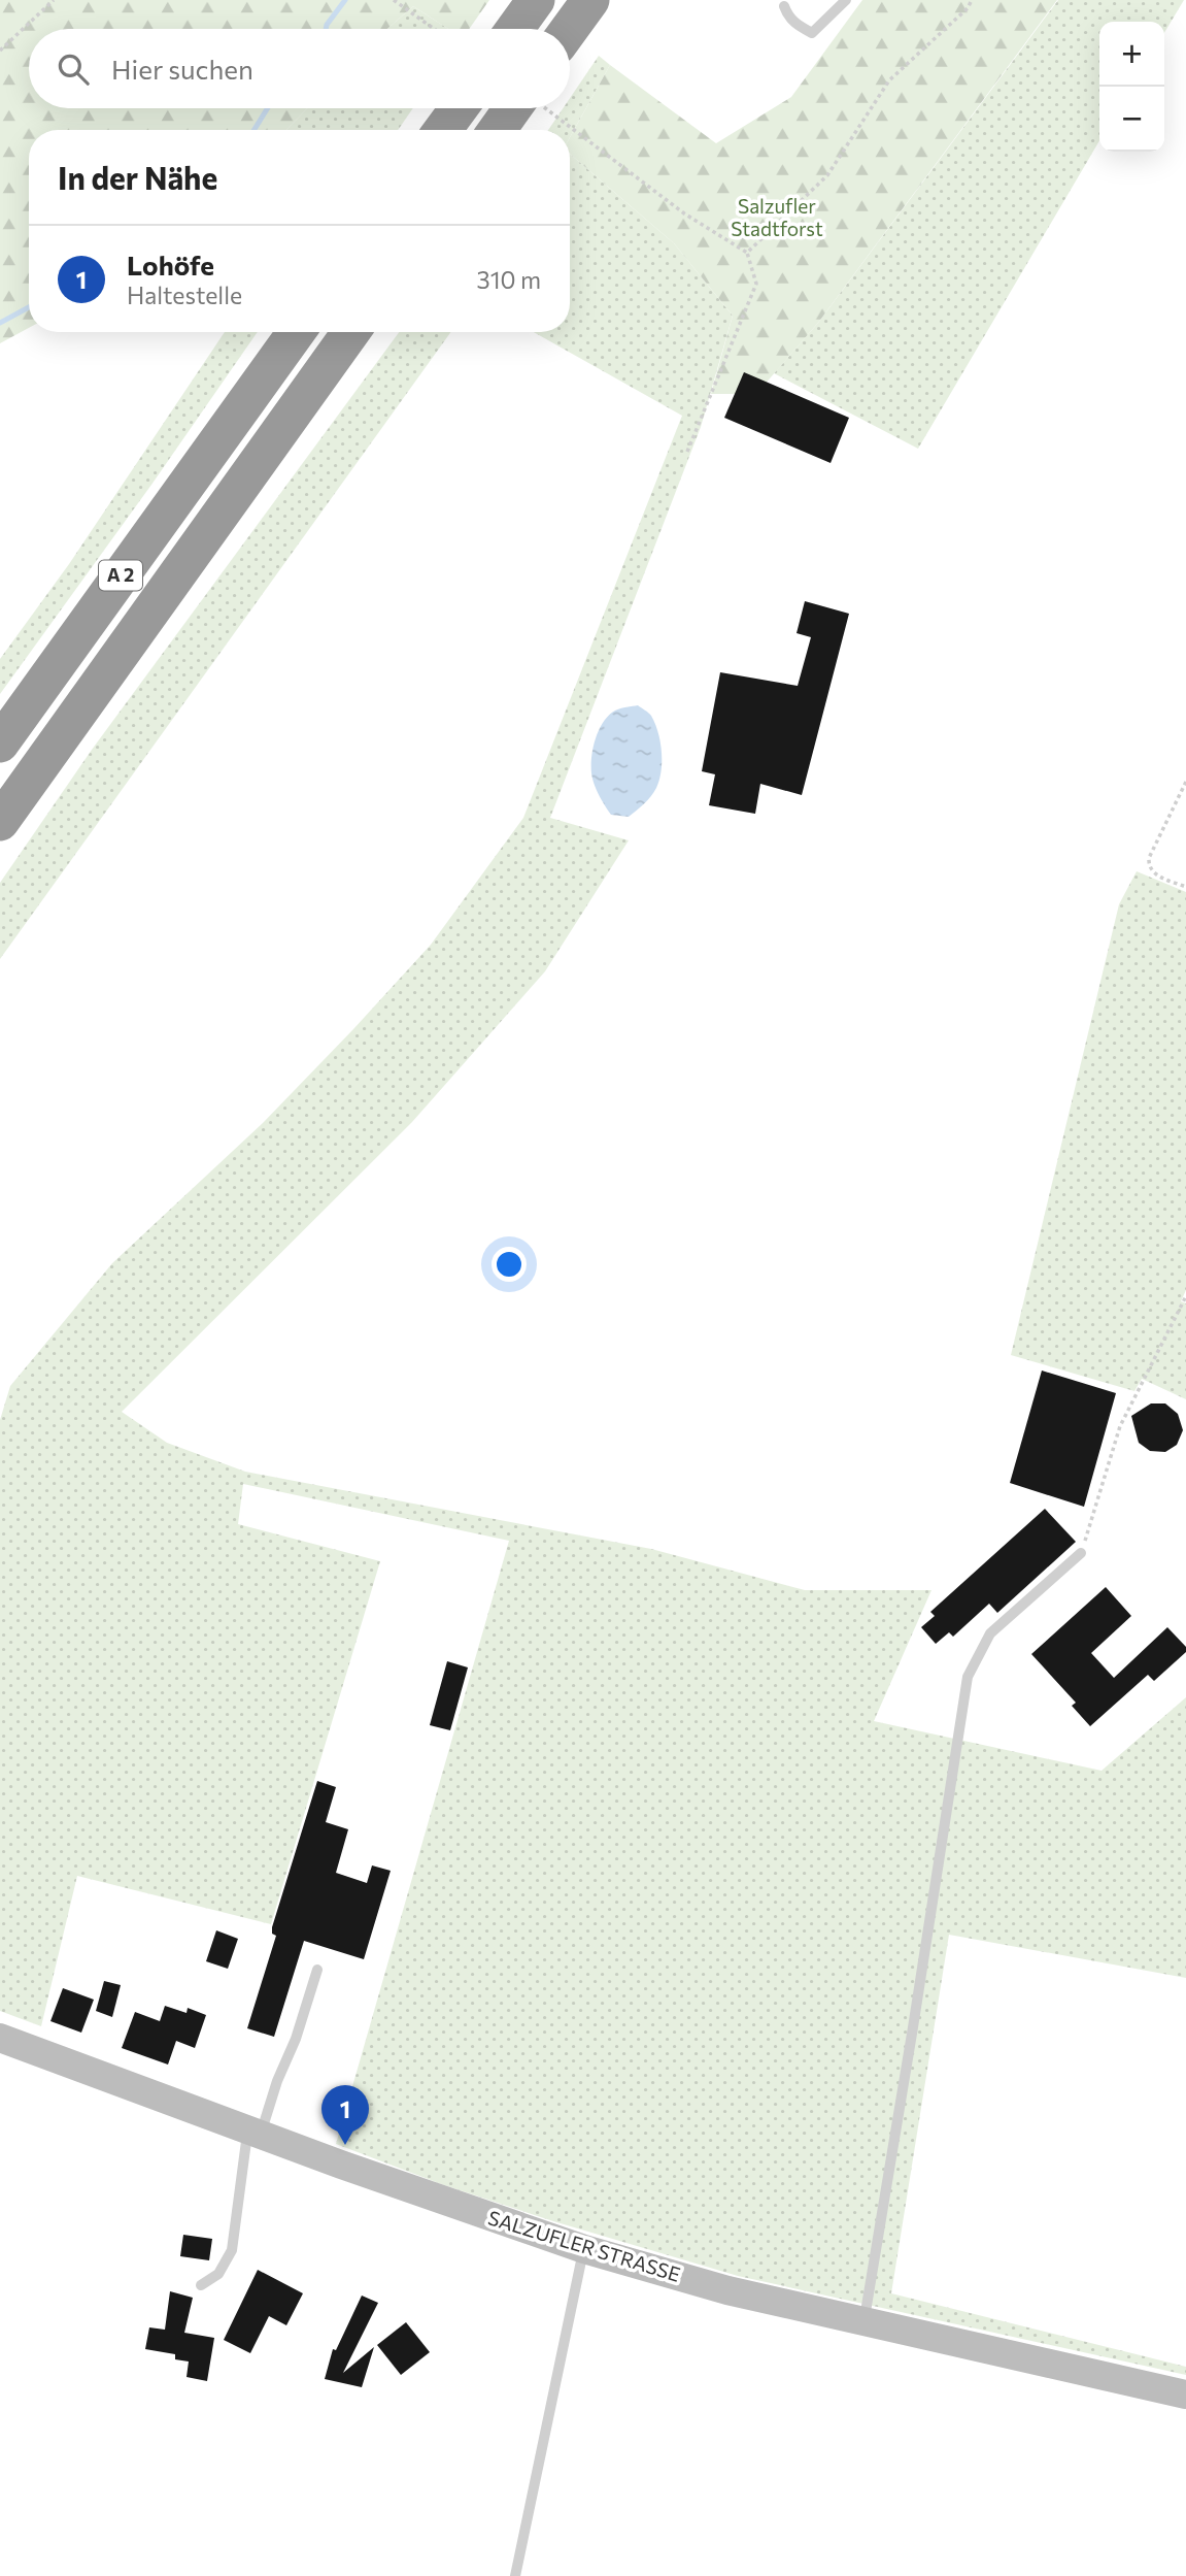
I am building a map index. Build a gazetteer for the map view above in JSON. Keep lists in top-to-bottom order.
{
  "streets": {
    "highway": ["A 2"],
    "main road": ["SALZUFLER STRASSE"]
  },
  "parks": ["Salzufler Stadtforst"],
  "page": {
    "map_buttons": ["+", "−"],
    "search": "Hier suchen",
    "heading": "In der Nähe",
    "list": [
      {
        "mark": "1",
        "name": "Lohöfe",
        "note": "Haltestelle",
        "value": "310 m"
      }
    ],
    "pins": "1"
  }
}
